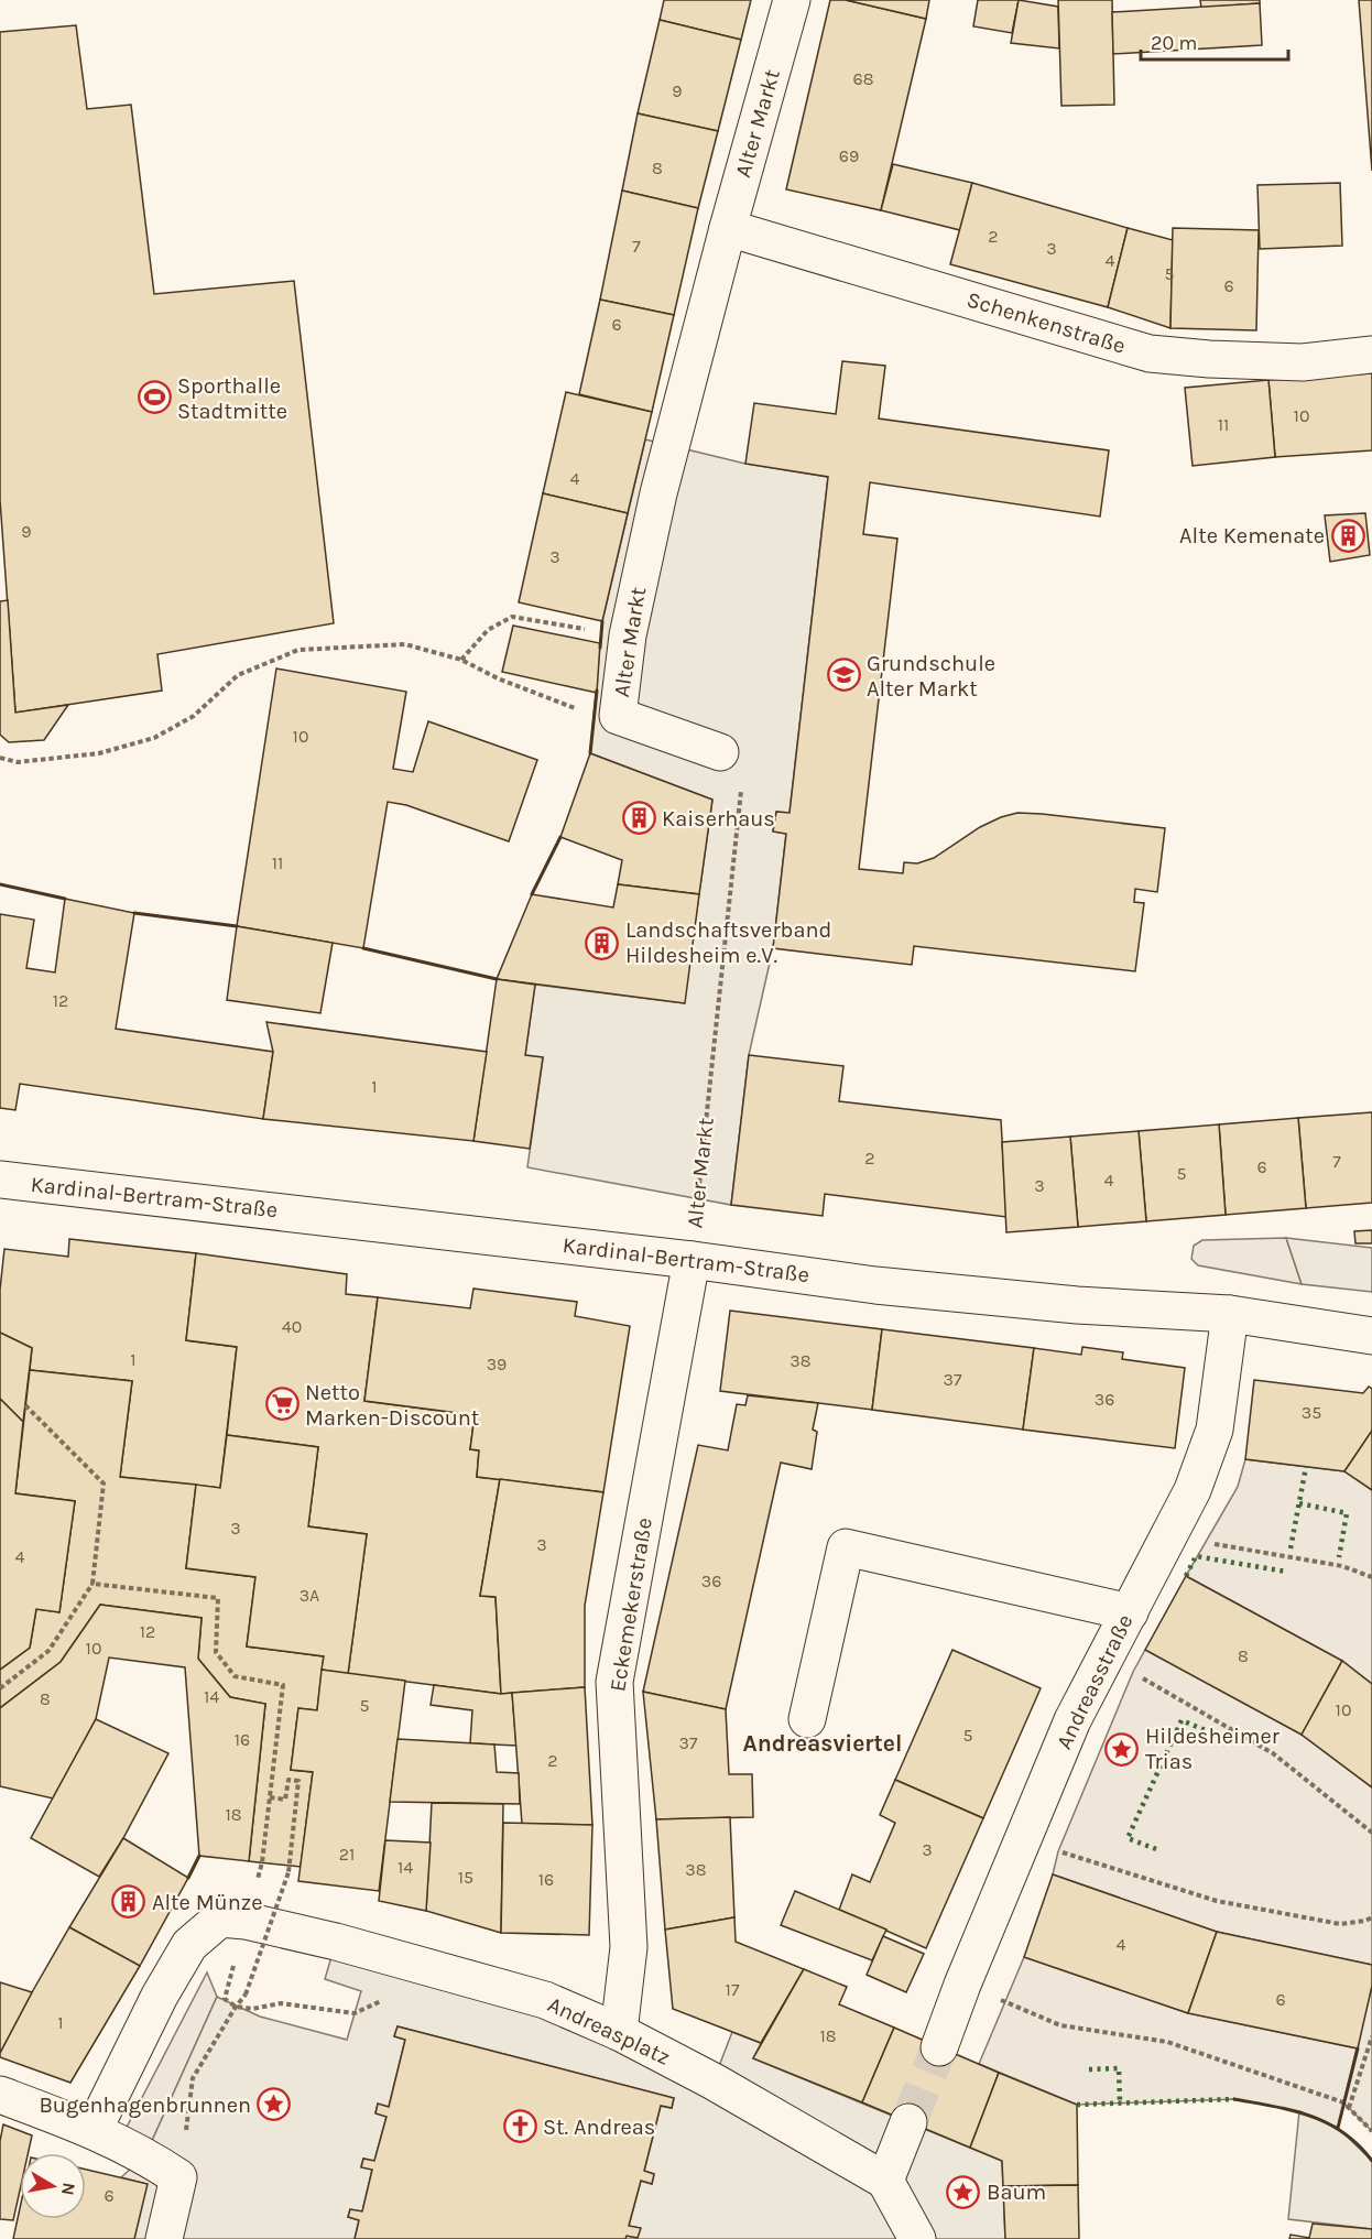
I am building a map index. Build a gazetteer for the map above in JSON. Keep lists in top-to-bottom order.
{
  "streets": {
    "street": [
      "Alter Markt",
      "Schenkenstraße",
      "Kardinal-Bertram-Straße",
      "Eckemekerstraße",
      "Andreasstraße",
      "Andreasplatz"
    ]
  },
  "crossings": [
    ["Alter Markt", "Schenkenstraße"],
    ["Alter Markt", "Kardinal-Bertram-Straße"],
    ["Alter Markt", "Eckemekerstraße"],
    ["Kardinal-Bertram-Straße", "Eckemekerstraße"],
    ["Kardinal-Bertram-Straße", "Andreasstraße"],
    ["Eckemekerstraße", "Andreasplatz"]
  ],
  "districts": ["Andreasviertel"],
  "places": {
    "sports": ["Sporthalle Stadtmitte"],
    "building": [
      "Alte Kemenate",
      "Kaiserhaus",
      "Landschaftsverband Hildesheim e.V.",
      "Alte Münze"
    ],
    "school or university": ["Grundschule Alter Markt"],
    "supermarket": ["Netto Marken-Discount"],
    "place": ["Hildesheimer Trias", "Bugenhagenbrunnen", "Baum"],
    "church": ["St. Andreas"]
  },
  "house_numbers": [
    "68",
    "9",
    "69",
    "8",
    "2",
    "7",
    "3",
    "4",
    "5",
    "6",
    "6",
    "10",
    "11",
    "4",
    "9",
    "3",
    "10",
    "11",
    "12",
    "1",
    "2",
    "7",
    "6",
    "5",
    "4",
    "3",
    "40",
    "1",
    "38",
    "39",
    "37",
    "36",
    "35",
    "3",
    "3",
    "4",
    "36",
    "3A",
    "12",
    "10",
    "8",
    "14",
    "8",
    "5",
    "10",
    "5",
    "16",
    "37",
    "2",
    "18",
    "3",
    "21",
    "14",
    "38",
    "15",
    "16",
    "4",
    "17",
    "6",
    "1",
    "18",
    "6"
  ],
  "scale_bar": "20 m",
  "north": "right"
}
